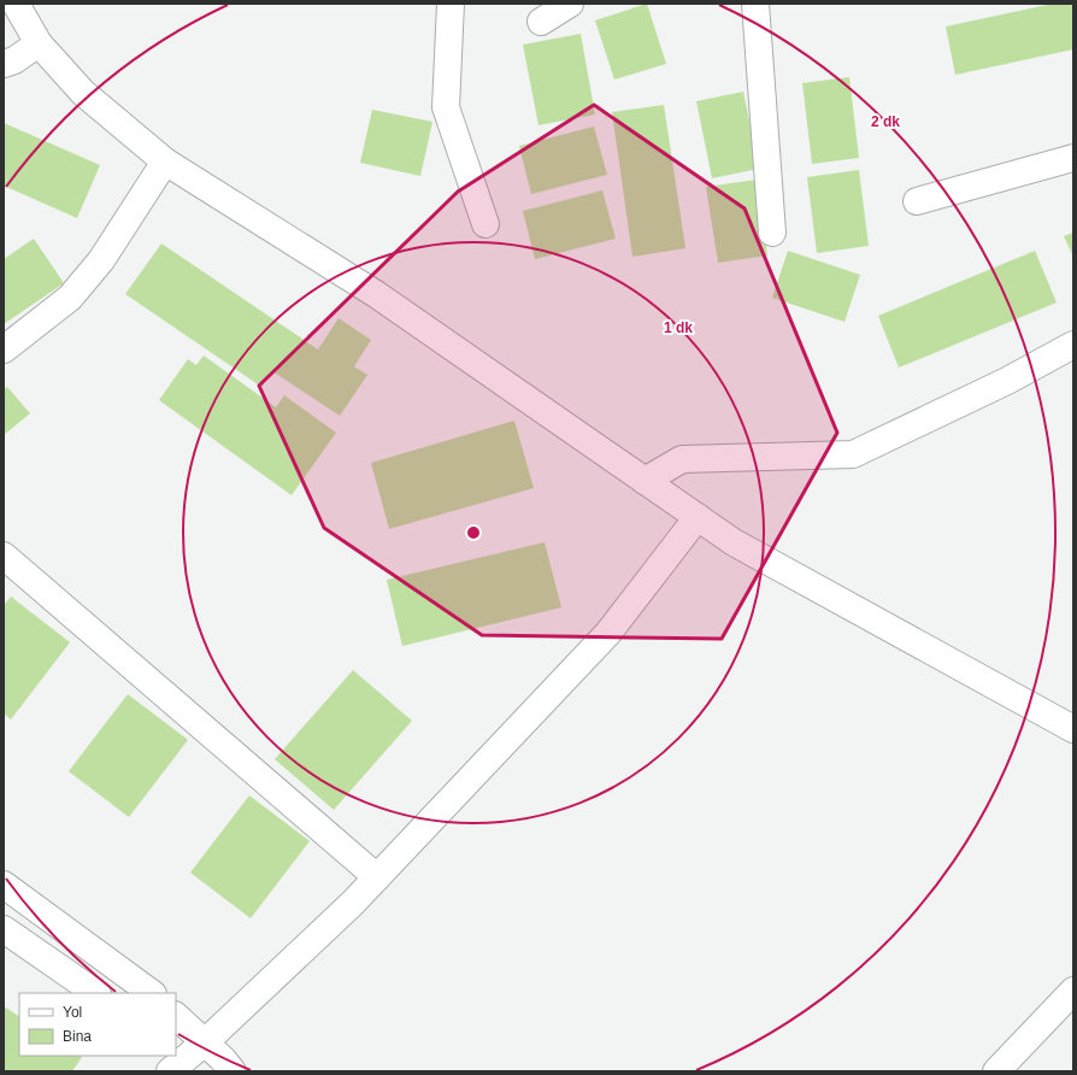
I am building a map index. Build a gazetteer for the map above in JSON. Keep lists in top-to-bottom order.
{
  "legend": ["Yol", "Bina"],
  "rings": ["2 dk", "1 dk"]
}
